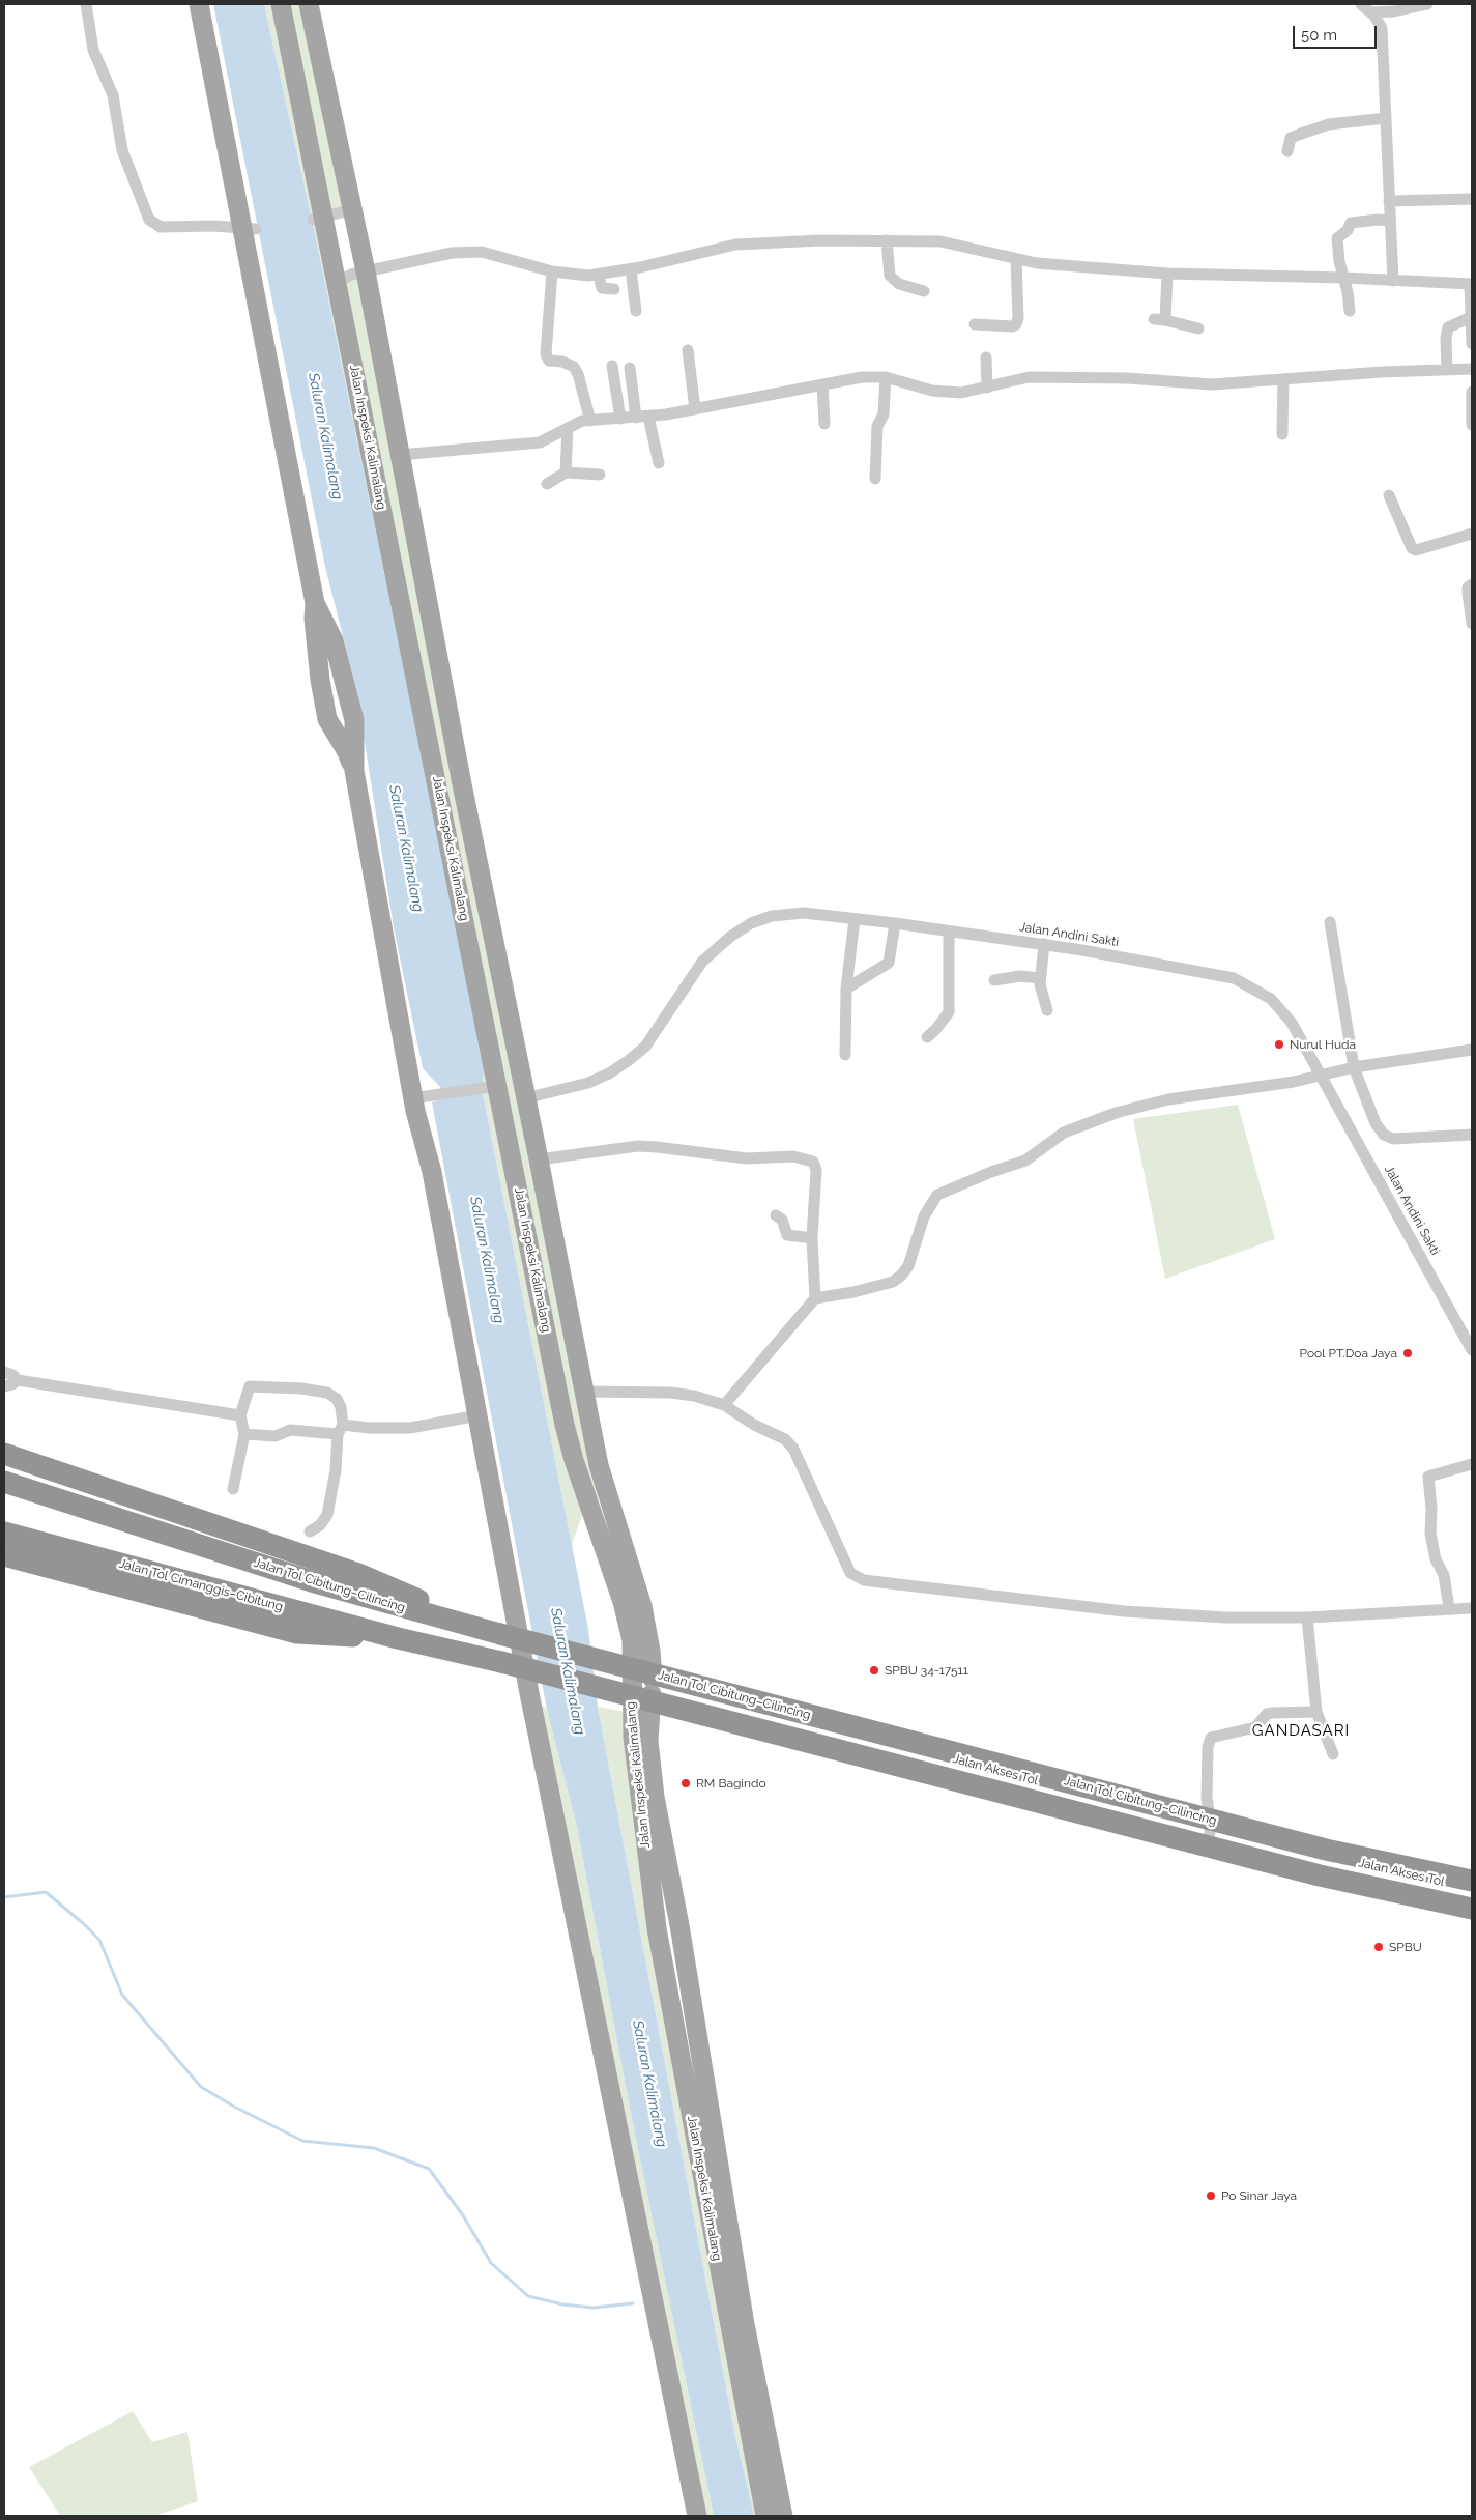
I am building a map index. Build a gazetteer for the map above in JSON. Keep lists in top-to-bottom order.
{
  "streets": {
    "highway": ["Jalan Tol Cimanggis–Cibitung", "Jalan Tol Cibitung–Cilincing"],
    "main road": ["Jalan Inspeksi Kalimalang", "Jalan Akses Tol"],
    "street": ["Jalan Andini Sakti"]
  },
  "crossings": [
    ["Jalan Inspeksi Kalimalang", "Jalan Andini Sakti"],
    ["Jalan Inspeksi Kalimalang", "Jalan Akses Tol"],
    ["Jalan Tol Cimanggis–Cibitung", "Jalan Tol Cibitung–Cilincing"]
  ],
  "districts": ["GANDASARI"],
  "water": ["Saluran Kalimalang"],
  "places": [
    "Nurul Huda",
    "Pool PT.Doa Jaya",
    "SPBU 34-17511",
    "RM Bagindo",
    "SPBU",
    "Po Sinar Jaya"
  ],
  "scale_bar": "50 m"
}
